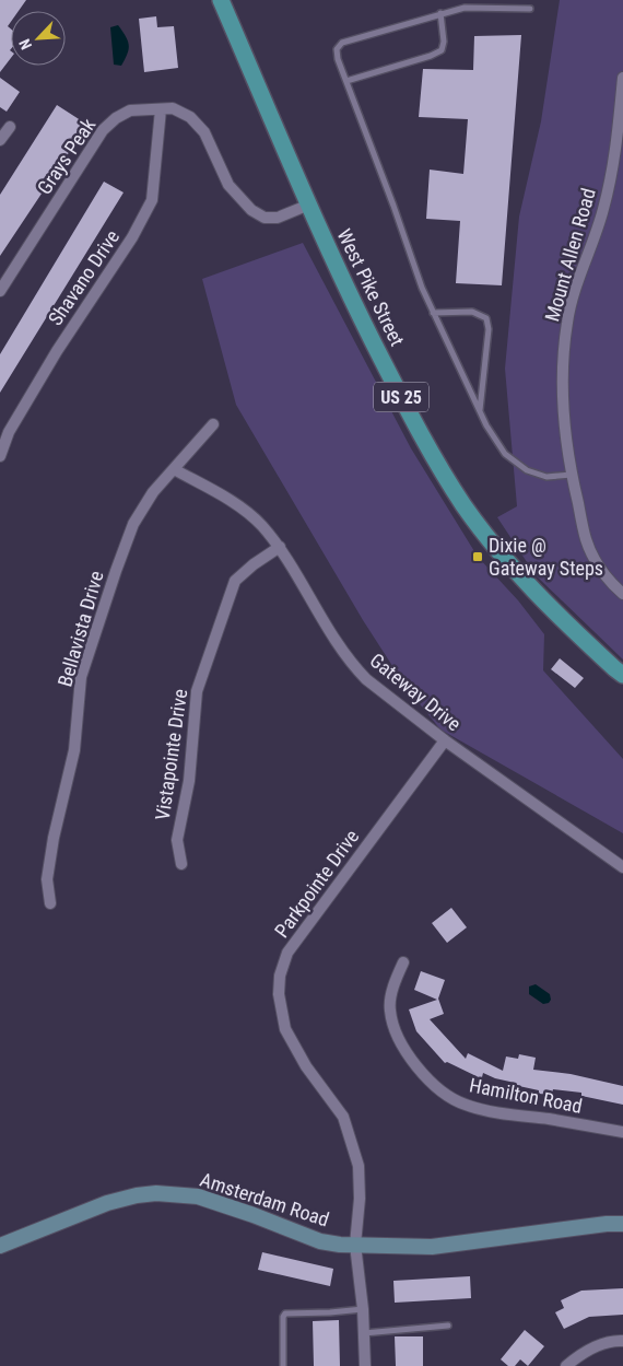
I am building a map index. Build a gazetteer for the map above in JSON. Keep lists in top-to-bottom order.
{
  "streets": {
    "main road": ["West Pike Street", "US 25"],
    "street": [
      "Grays Peak",
      "Mount Allen Road",
      "Shavano Drive",
      "Bellavista Drive",
      "Gateway Drive",
      "Vistapointe Drive",
      "Parkpointe Drive",
      "Hamilton Road",
      "Amsterdam Road"
    ]
  },
  "crossings": [
    ["Grays Peak", "Shavano Drive"],
    ["Grays Peak", "West Pike Street"],
    ["Bellavista Drive", "Gateway Drive"],
    ["Gateway Drive", "Vistapointe Drive"],
    ["Gateway Drive", "Parkpointe Drive"],
    ["Parkpointe Drive", "Amsterdam Road"]
  ],
  "places": {
    "transit": ["Dixie @ Gateway Steps"]
  },
  "north": "bottom left"
}
